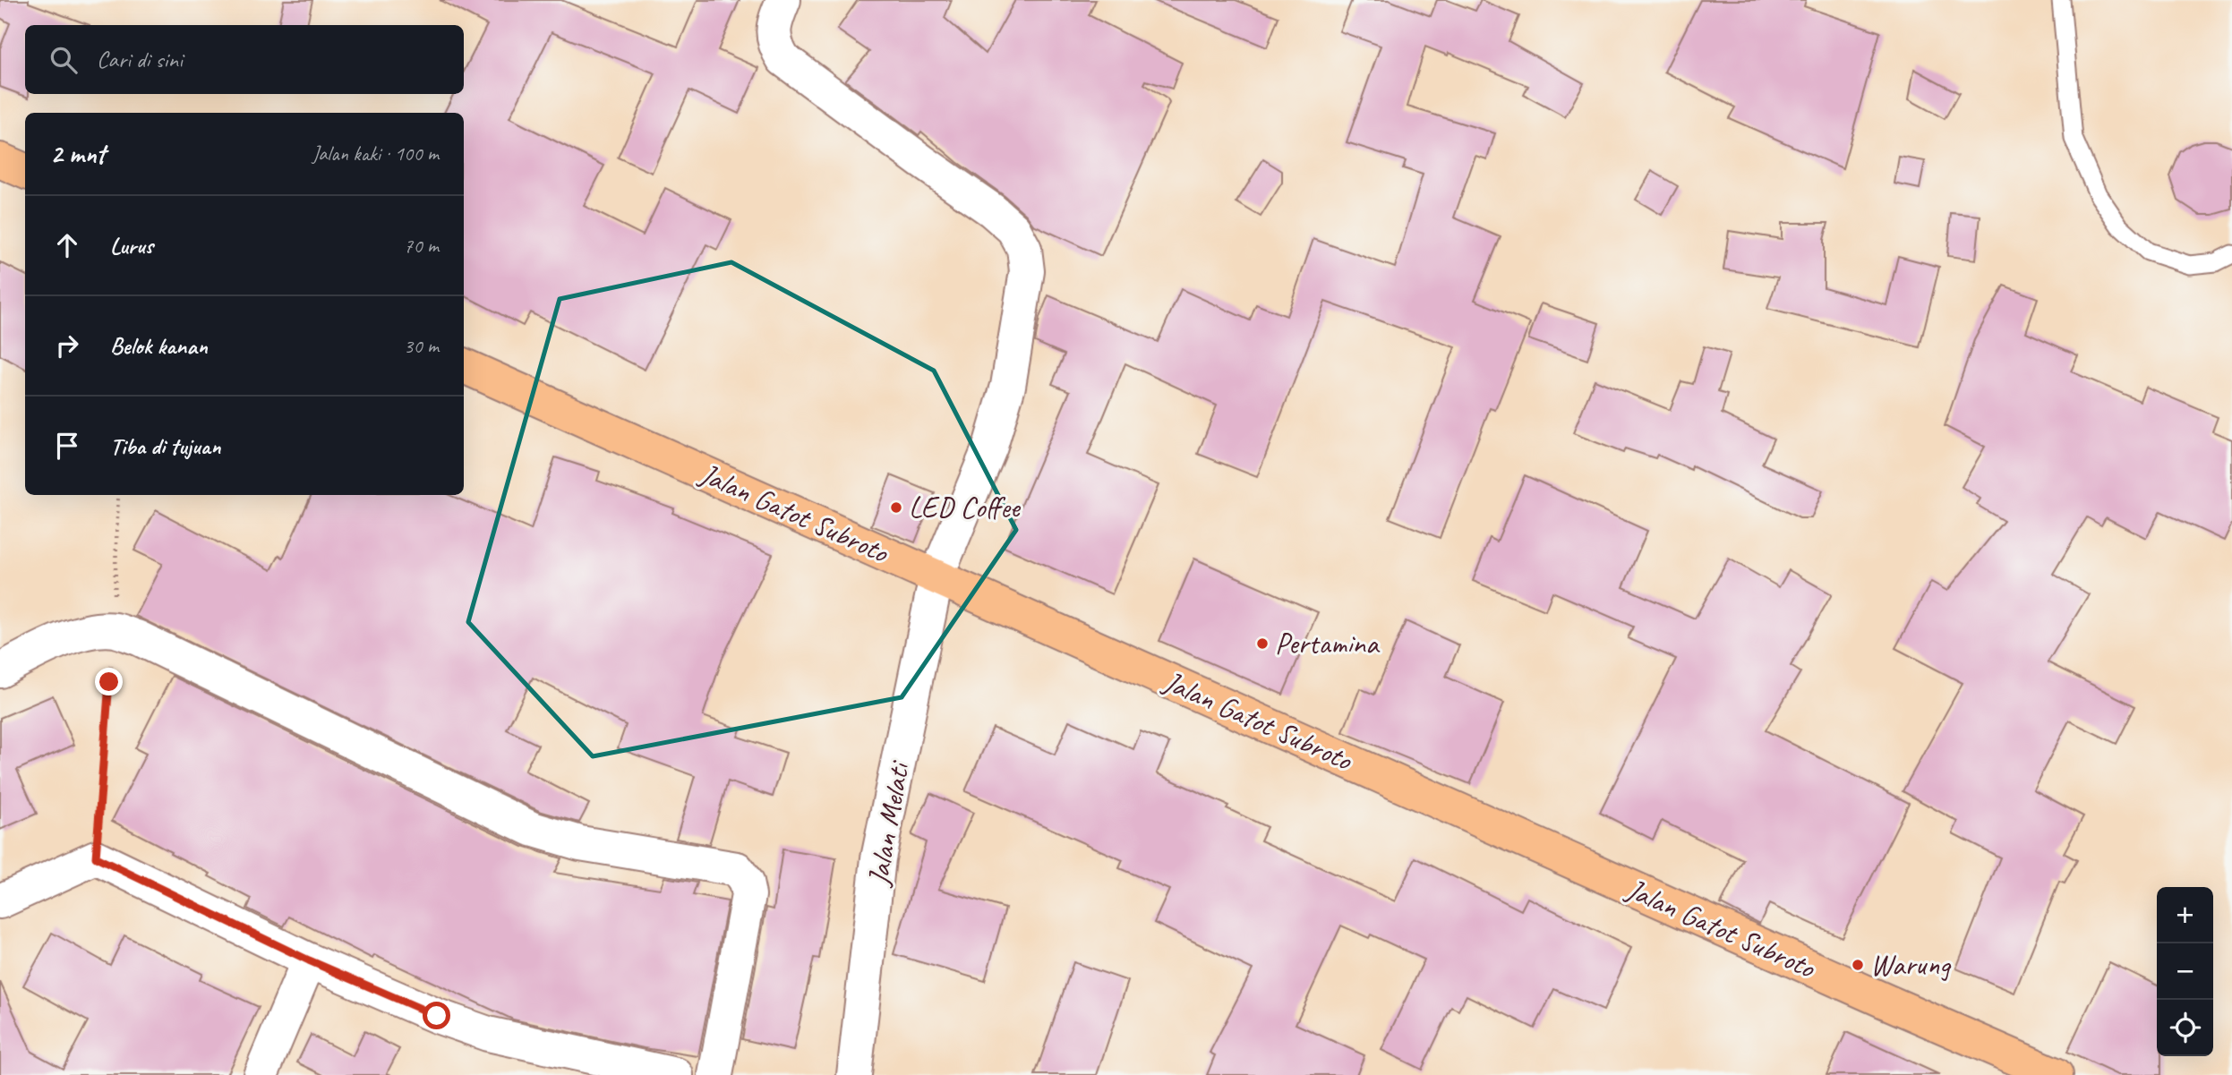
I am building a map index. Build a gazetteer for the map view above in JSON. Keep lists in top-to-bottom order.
{
  "streets": {
    "highway": ["Jalan Gatot Subroto"],
    "street": ["Jalan Melati"]
  },
  "crossings": [
    ["Jalan Gatot Subroto", "Jalan Melati"]
  ],
  "places": ["LED Coffee", "Pertamina", "Warung"],
  "page": {
    "search": "Cari di sini",
    "heading": ["2 mnt", "Jalan kaki · 100 m"],
    "list": [
      ["Lurus", "70 m"],
      ["Belok kanan", "30 m"],
      "Tiba di tujuan"
    ],
    "map_buttons": ["+", "−"]
  }
}
